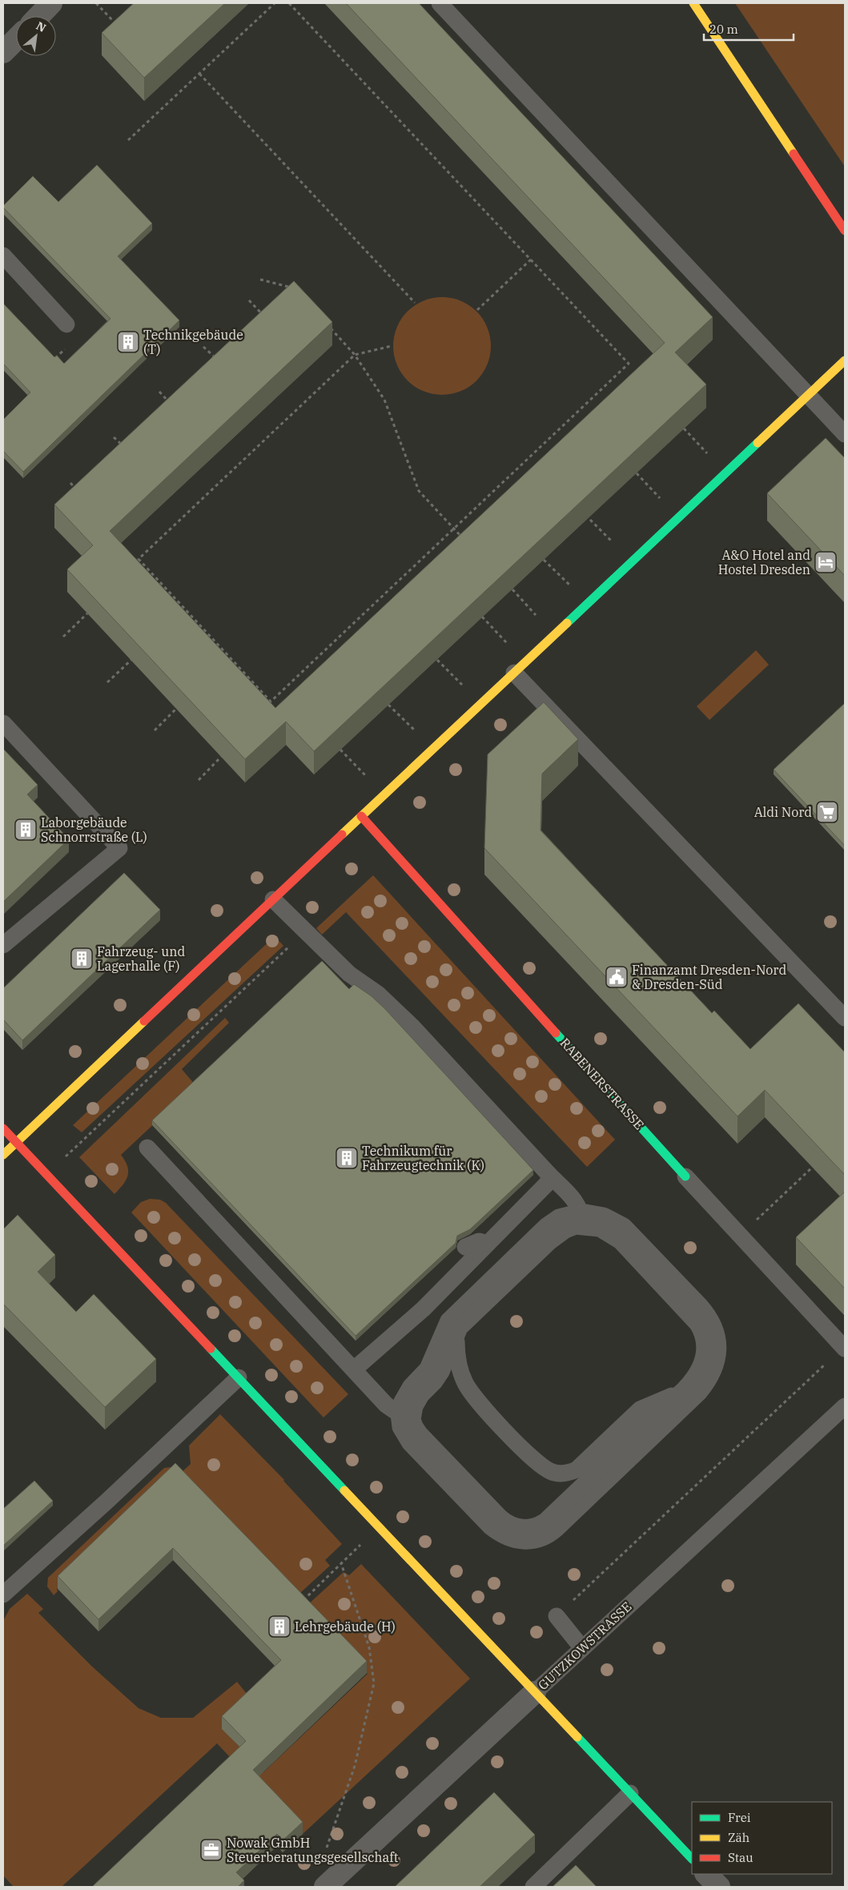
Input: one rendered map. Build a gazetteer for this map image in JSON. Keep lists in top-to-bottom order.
{
  "streets": {
    "street": ["RABENERSTRASSE", "GUTZKOWSTRASSE"]
  },
  "places": {
    "building": [
      "Technikgebäude (T)",
      "Laborgebäude Schnorrstraße (L)",
      "Fahrzeug- und Lagerhalle (F)",
      "Technikum für Fahrzeugtechnik (K)",
      "Lehrgebäude (H)"
    ],
    "hotel": ["A&O Hotel and Hostel Dresden"],
    "supermarket": ["Aldi Nord"],
    "public building": ["Finanzamt Dresden-Nord & Dresden-Süd"],
    "office": ["Nowak GmbH Steuerberatungsgesellschaft"]
  },
  "legend": ["Frei", "Zäh", "Stau"],
  "scale_bar": "20 m",
  "north": "top right"
}
